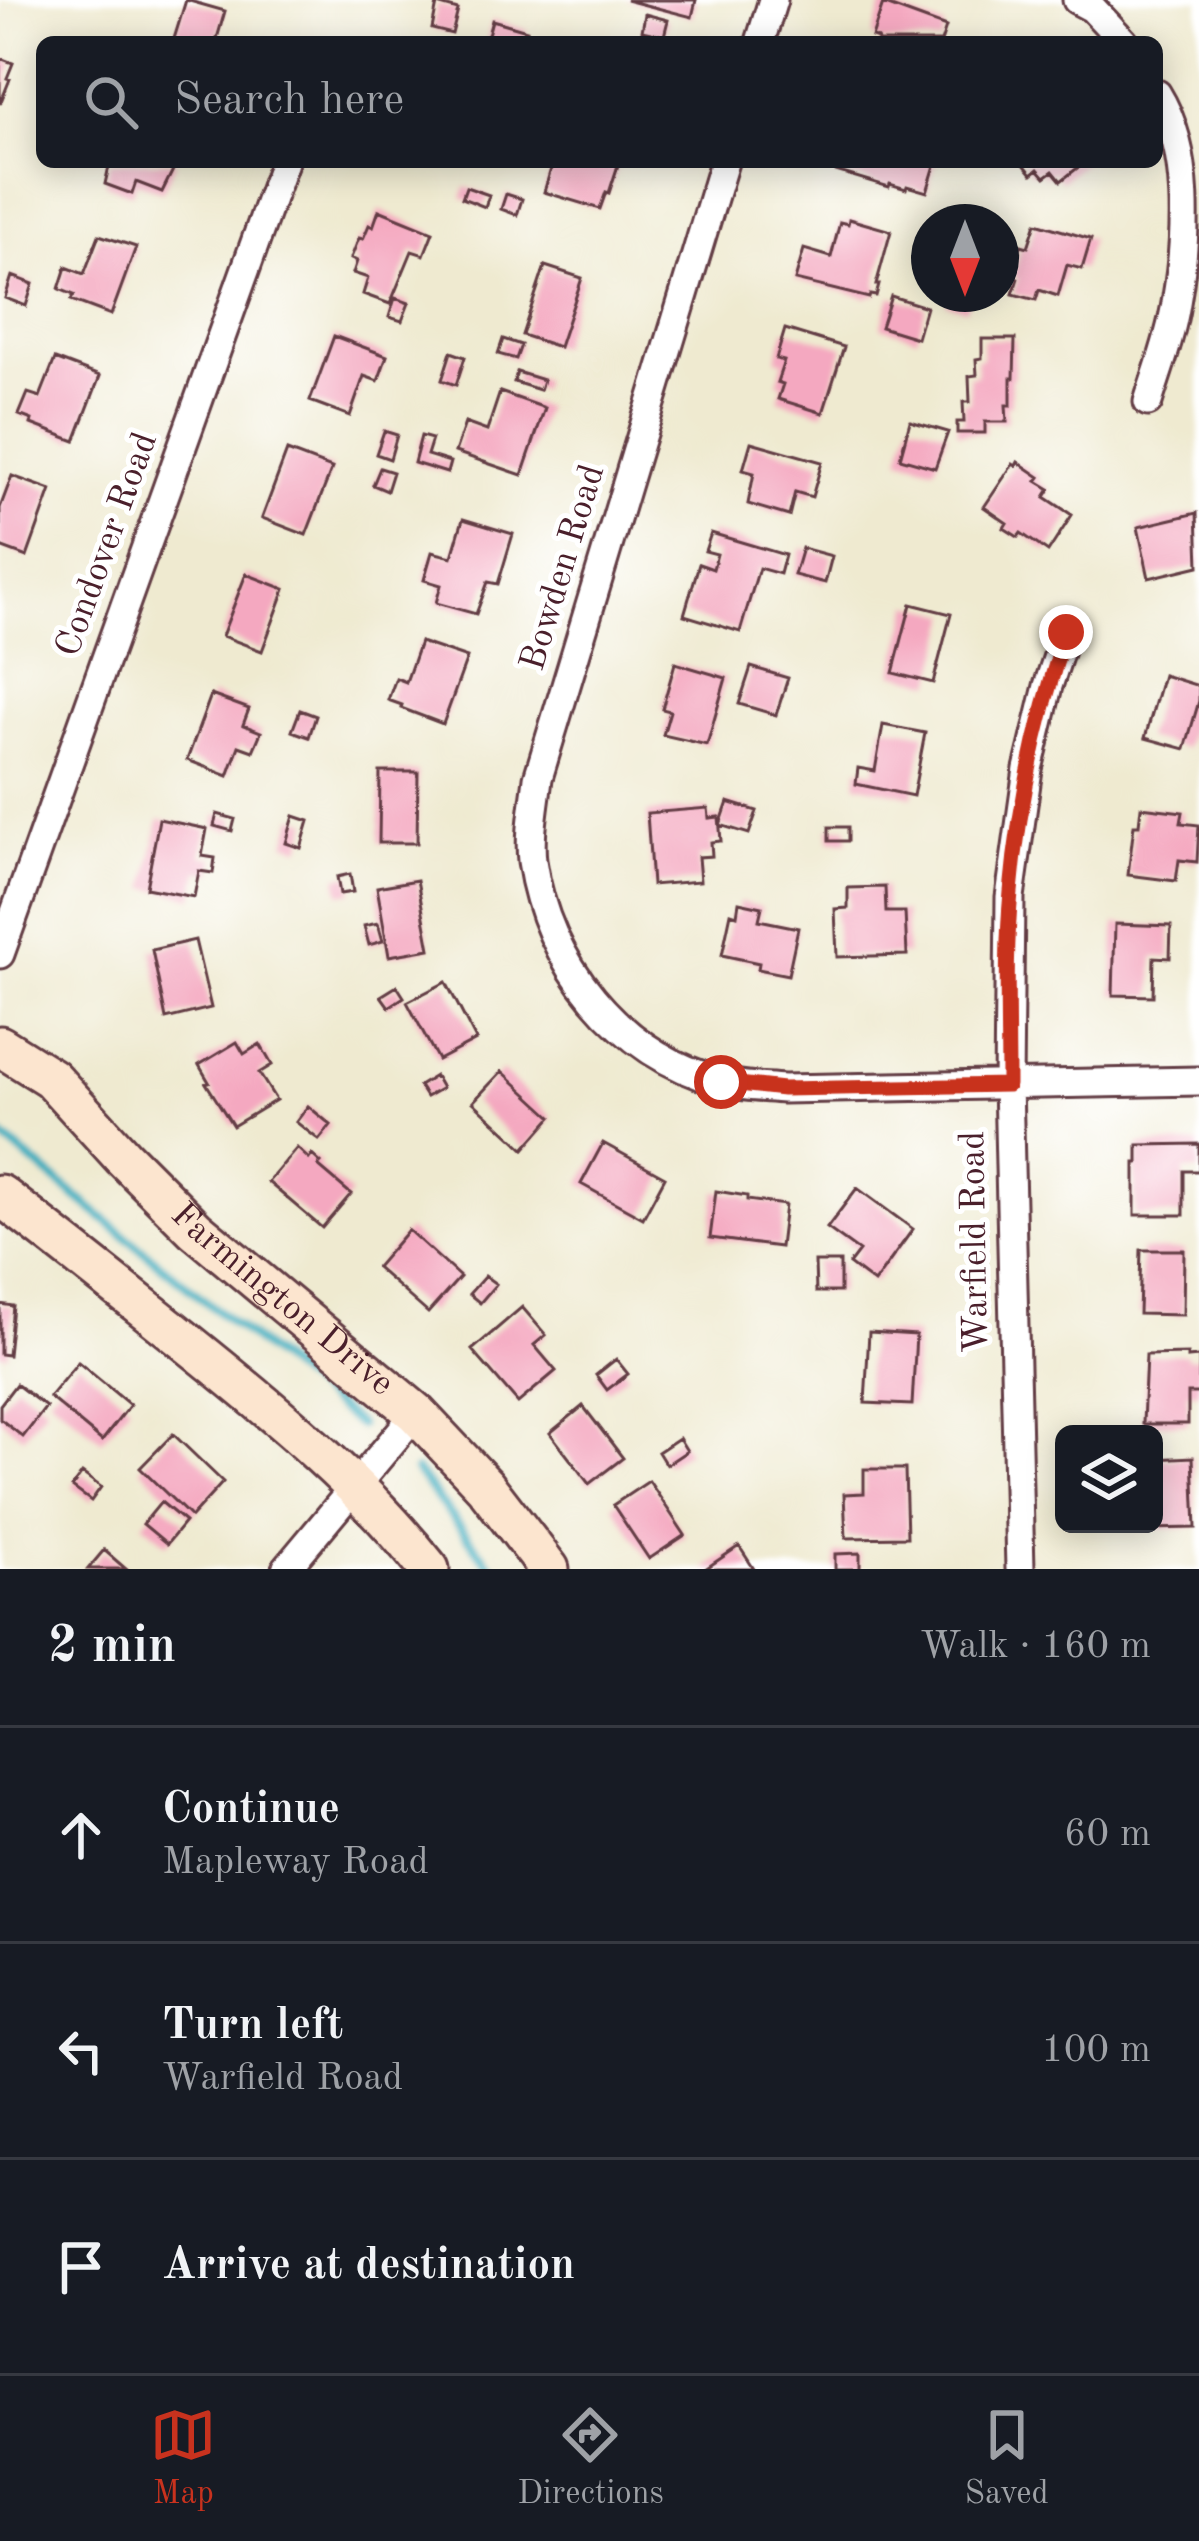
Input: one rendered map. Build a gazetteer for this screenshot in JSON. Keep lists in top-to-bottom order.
{
  "streets": {
    "street": [
      "Condover Road",
      "Bowden Road",
      "Warfield Road",
      "Farmington Drive"
    ]
  },
  "crossings": [
    ["Bowden Road", "Warfield Road"]
  ],
  "north": "bottom",
  "page": {
    "search": "Search here",
    "heading": ["2 min", "Walk · 160 m"],
    "list": [
      ["Continue", "Mapleway Road", "60 m"],
      ["Turn left", "Warfield Road", "100 m"],
      "Arrive at destination"
    ],
    "nav": ["Map", "Directions", "Saved"]
  }
}
